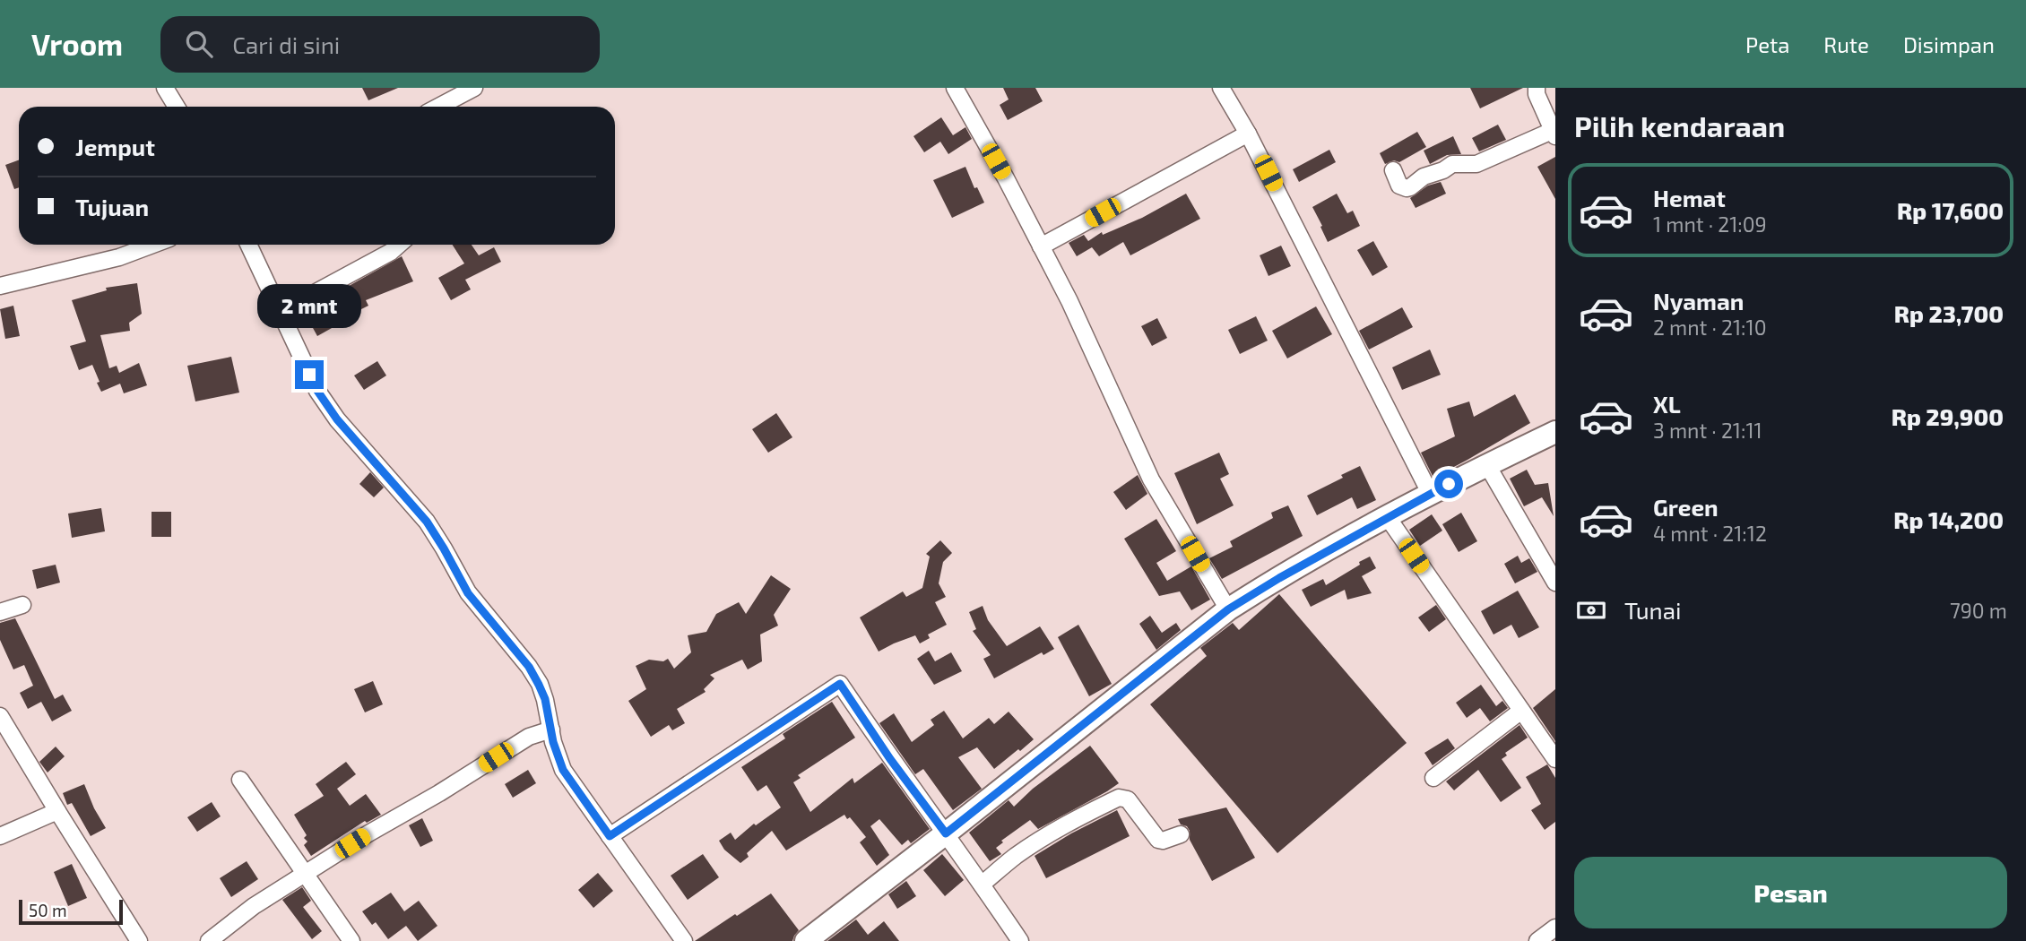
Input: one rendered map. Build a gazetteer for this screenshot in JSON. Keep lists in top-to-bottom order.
{
  "scale_bar": "50 m",
  "page": {
    "header": "Vroom",
    "search": "Cari di sini",
    "nav": ["Peta", "Rute", "Disimpan"],
    "heading": "Pilih kendaraan",
    "banner": ["Jemput", "Tujuan"],
    "list": [
      {
        "name": "Hemat",
        "note": "1 mnt · 21:09",
        "value": "Rp 17,600"
      },
      {
        "name": "Nyaman",
        "note": "2 mnt · 21:10",
        "value": "Rp 23,700"
      },
      {
        "name": "XL",
        "note": "3 mnt · 21:11",
        "value": "Rp 29,900"
      },
      {
        "name": "Green",
        "note": "4 mnt · 21:12",
        "value": "Rp 14,200"
      }
    ],
    "bubble": "2 mnt",
    "pay": ["Tunai", "790 m"],
    "buttons": "Pesan",
    "scale": "50 m"
  }
}
